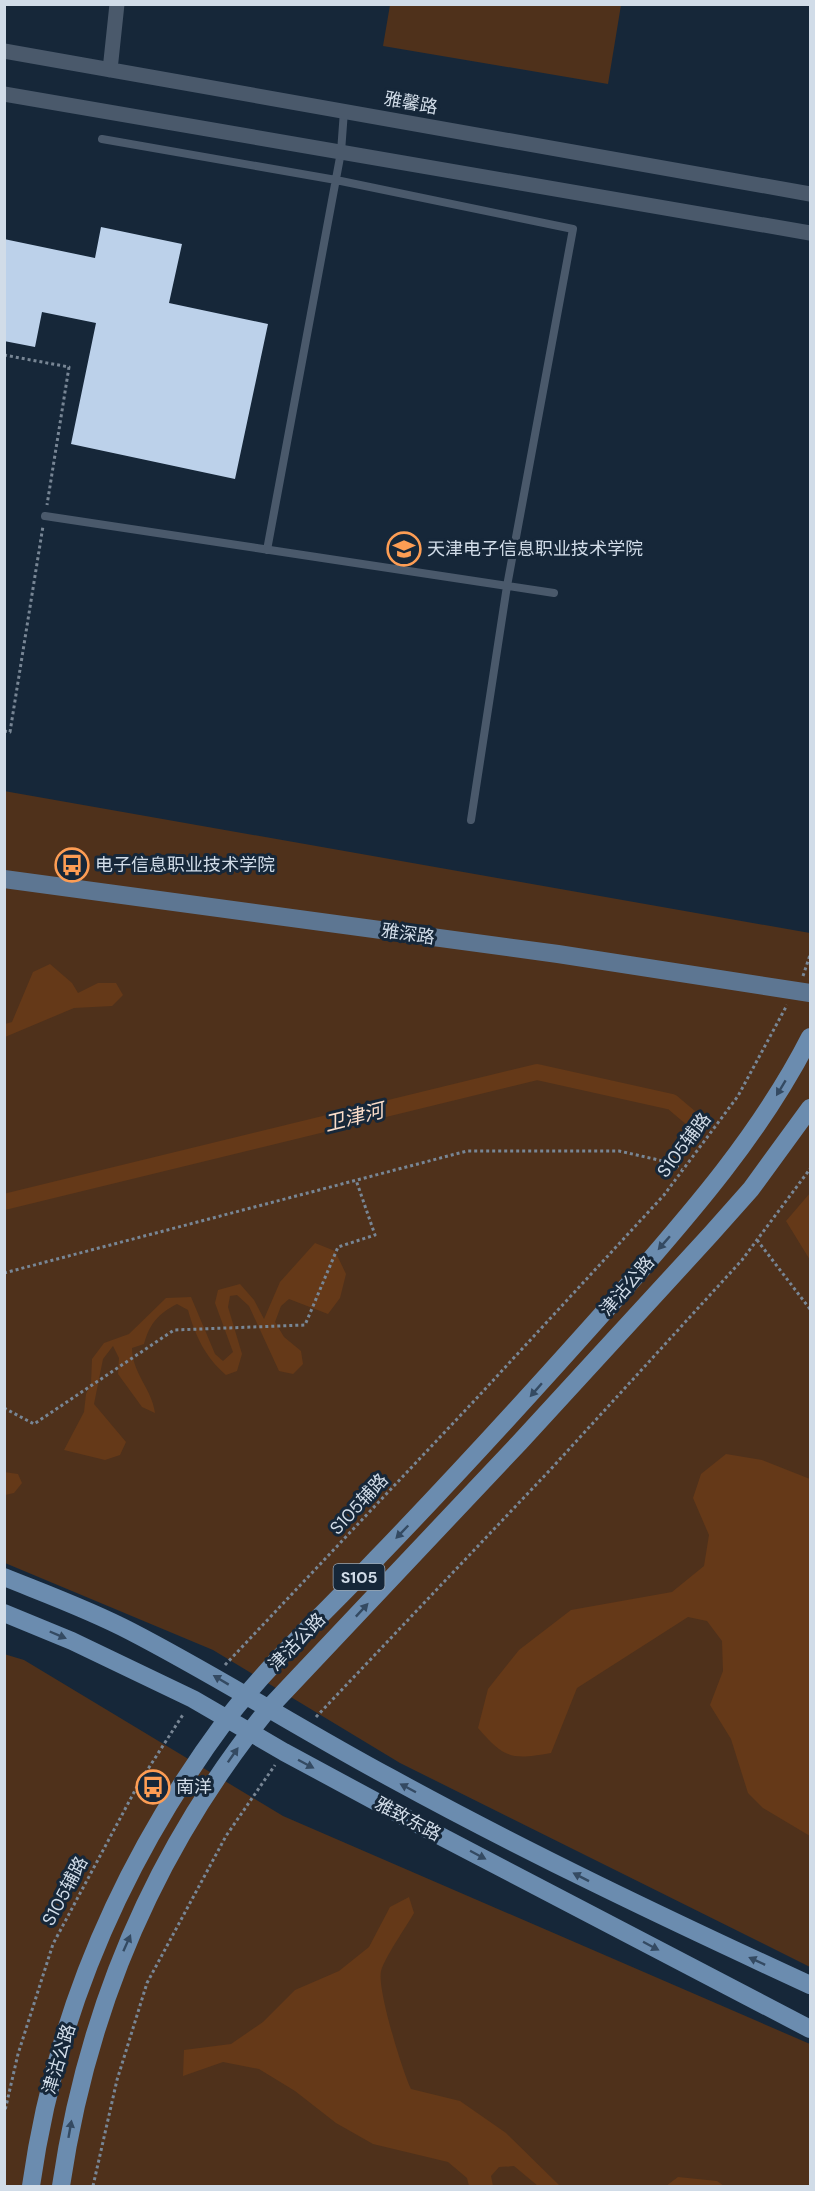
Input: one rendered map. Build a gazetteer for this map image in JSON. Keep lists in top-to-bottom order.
{
  "streets": {
    "main road": ["津沽公路", "S105", "雅致东路"],
    "street": ["雅馨路", "雅深路"],
    "path": ["S105辅路"]
  },
  "crossings": [
    ["雅深路", "S105辅路"],
    ["S105辅路", "雅致东路"],
    ["津沽公路", "雅致东路"]
  ],
  "water": ["卫津河"],
  "places": {
    "school or university": ["天津电子信息职业技术学院"],
    "bus stop": ["电子信息职业技术学院", "南洋"]
  }
}
